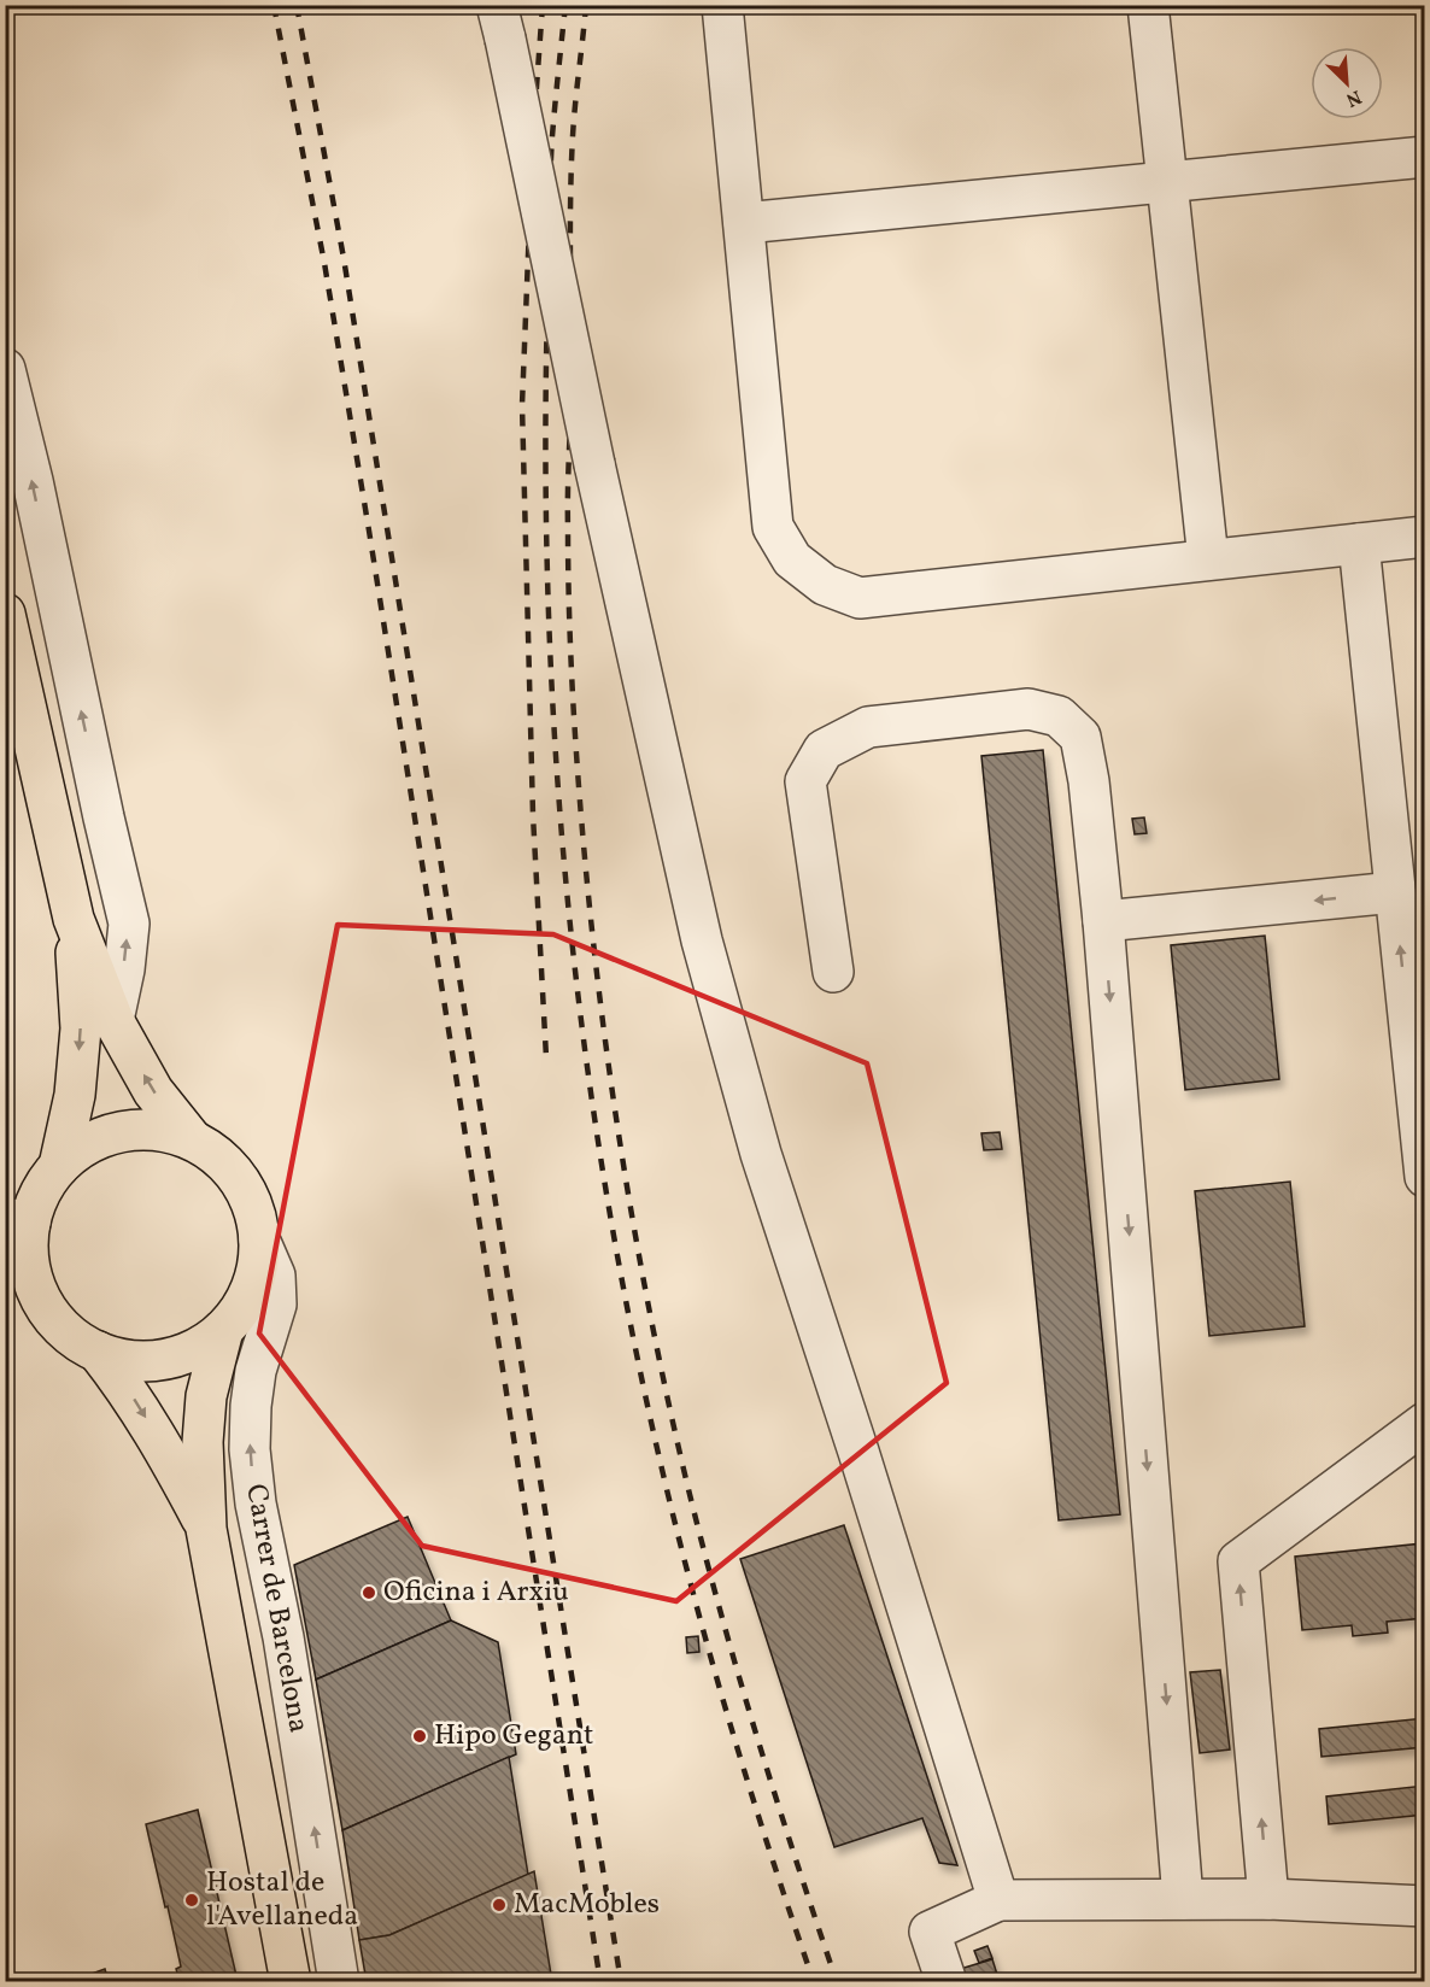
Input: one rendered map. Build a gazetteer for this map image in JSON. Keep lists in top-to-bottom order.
{
  "streets": {
    "main road": ["Carrer de Barcelona"]
  },
  "places": [
    "Oficina i Arxiu",
    "Hipo Gegant",
    "Hostal de l'Avellaneda",
    "MacMobles"
  ],
  "north": "bottom right"
}
